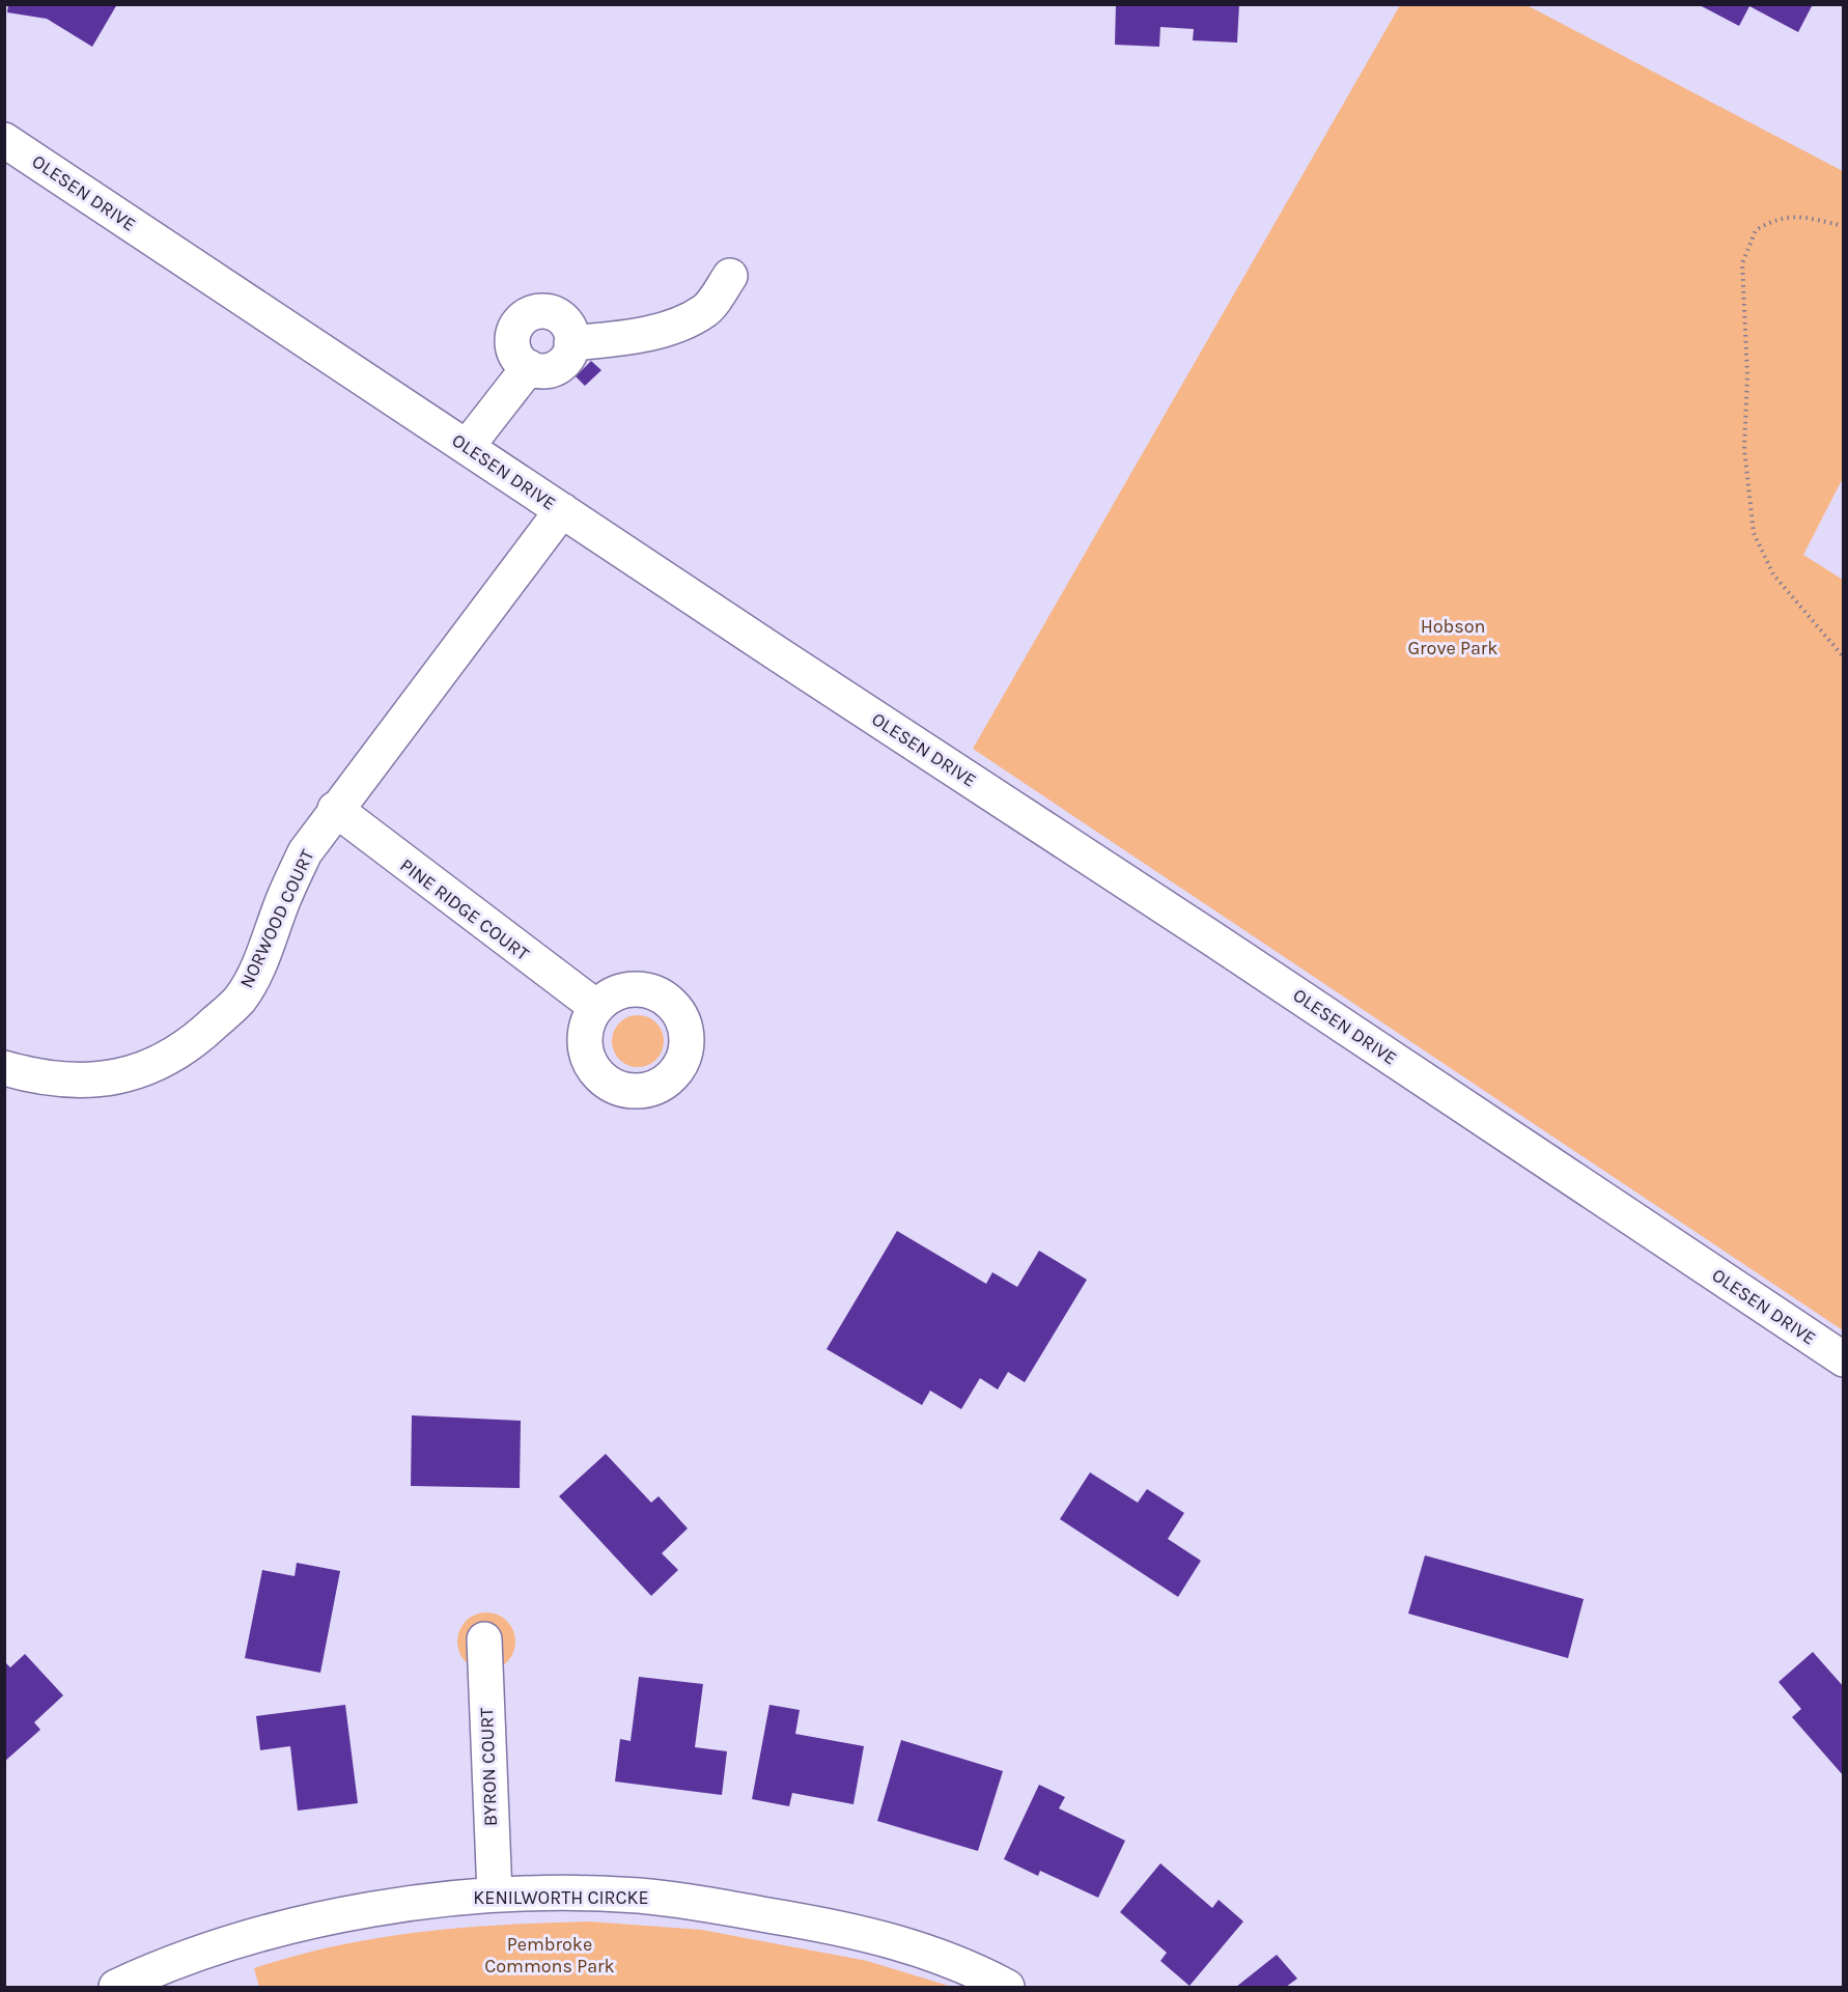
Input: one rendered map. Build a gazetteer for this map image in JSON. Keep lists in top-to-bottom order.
{
  "streets": {
    "street": [
      "OLESEN DRIVE",
      "PINE RIDGE COURT",
      "NORWOOD COURT",
      "BYRON COURT",
      "KENILWORTH CIRCKE"
    ]
  },
  "crossings": [
    ["OLESEN DRIVE", "NORWOOD COURT"],
    ["PINE RIDGE COURT", "NORWOOD COURT"],
    ["BYRON COURT", "KENILWORTH CIRCKE"]
  ],
  "parks": ["Hobson Grove Park", "Pembroke Commons Park"]
}
